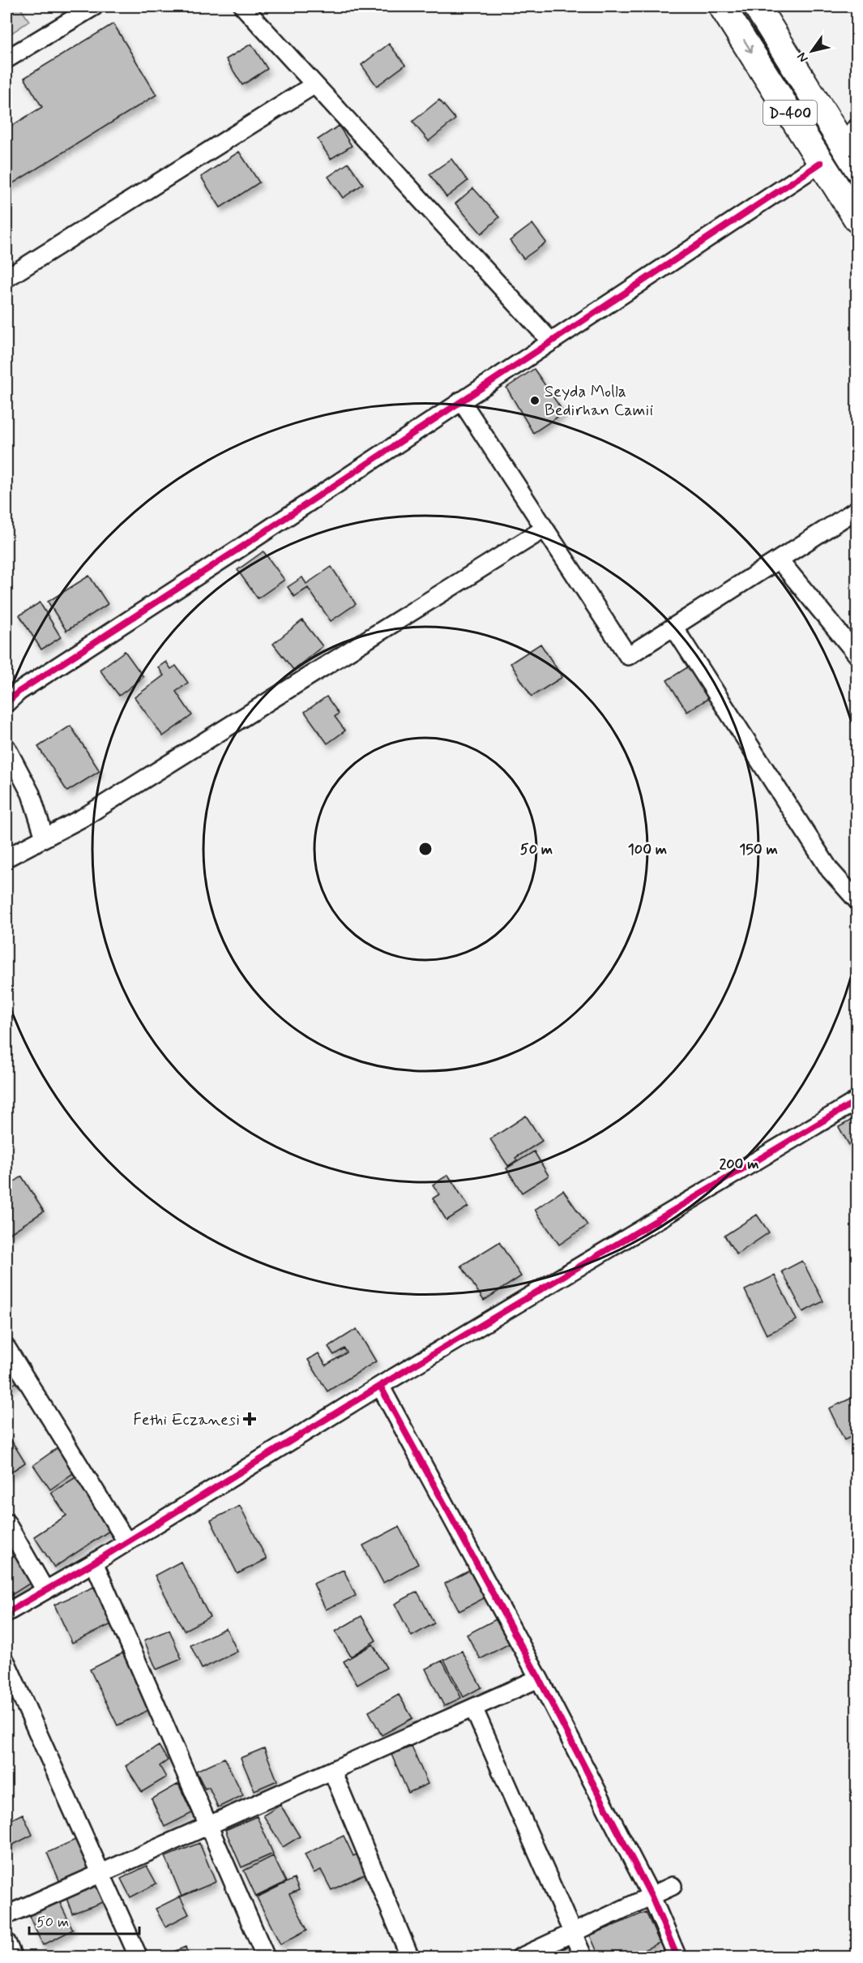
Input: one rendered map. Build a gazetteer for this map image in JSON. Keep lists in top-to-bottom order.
{
  "streets": {
    "highway": ["D-400"]
  },
  "places": {
    "other": ["Seyda Molla Bedirhan Camii"],
    "health": ["Fethi Eczanesi"]
  },
  "scale_bar": "50 m",
  "north": "bottom left",
  "rings": [
    "50 m",
    "100 m",
    "150 m",
    "200 m"
  ]
}
